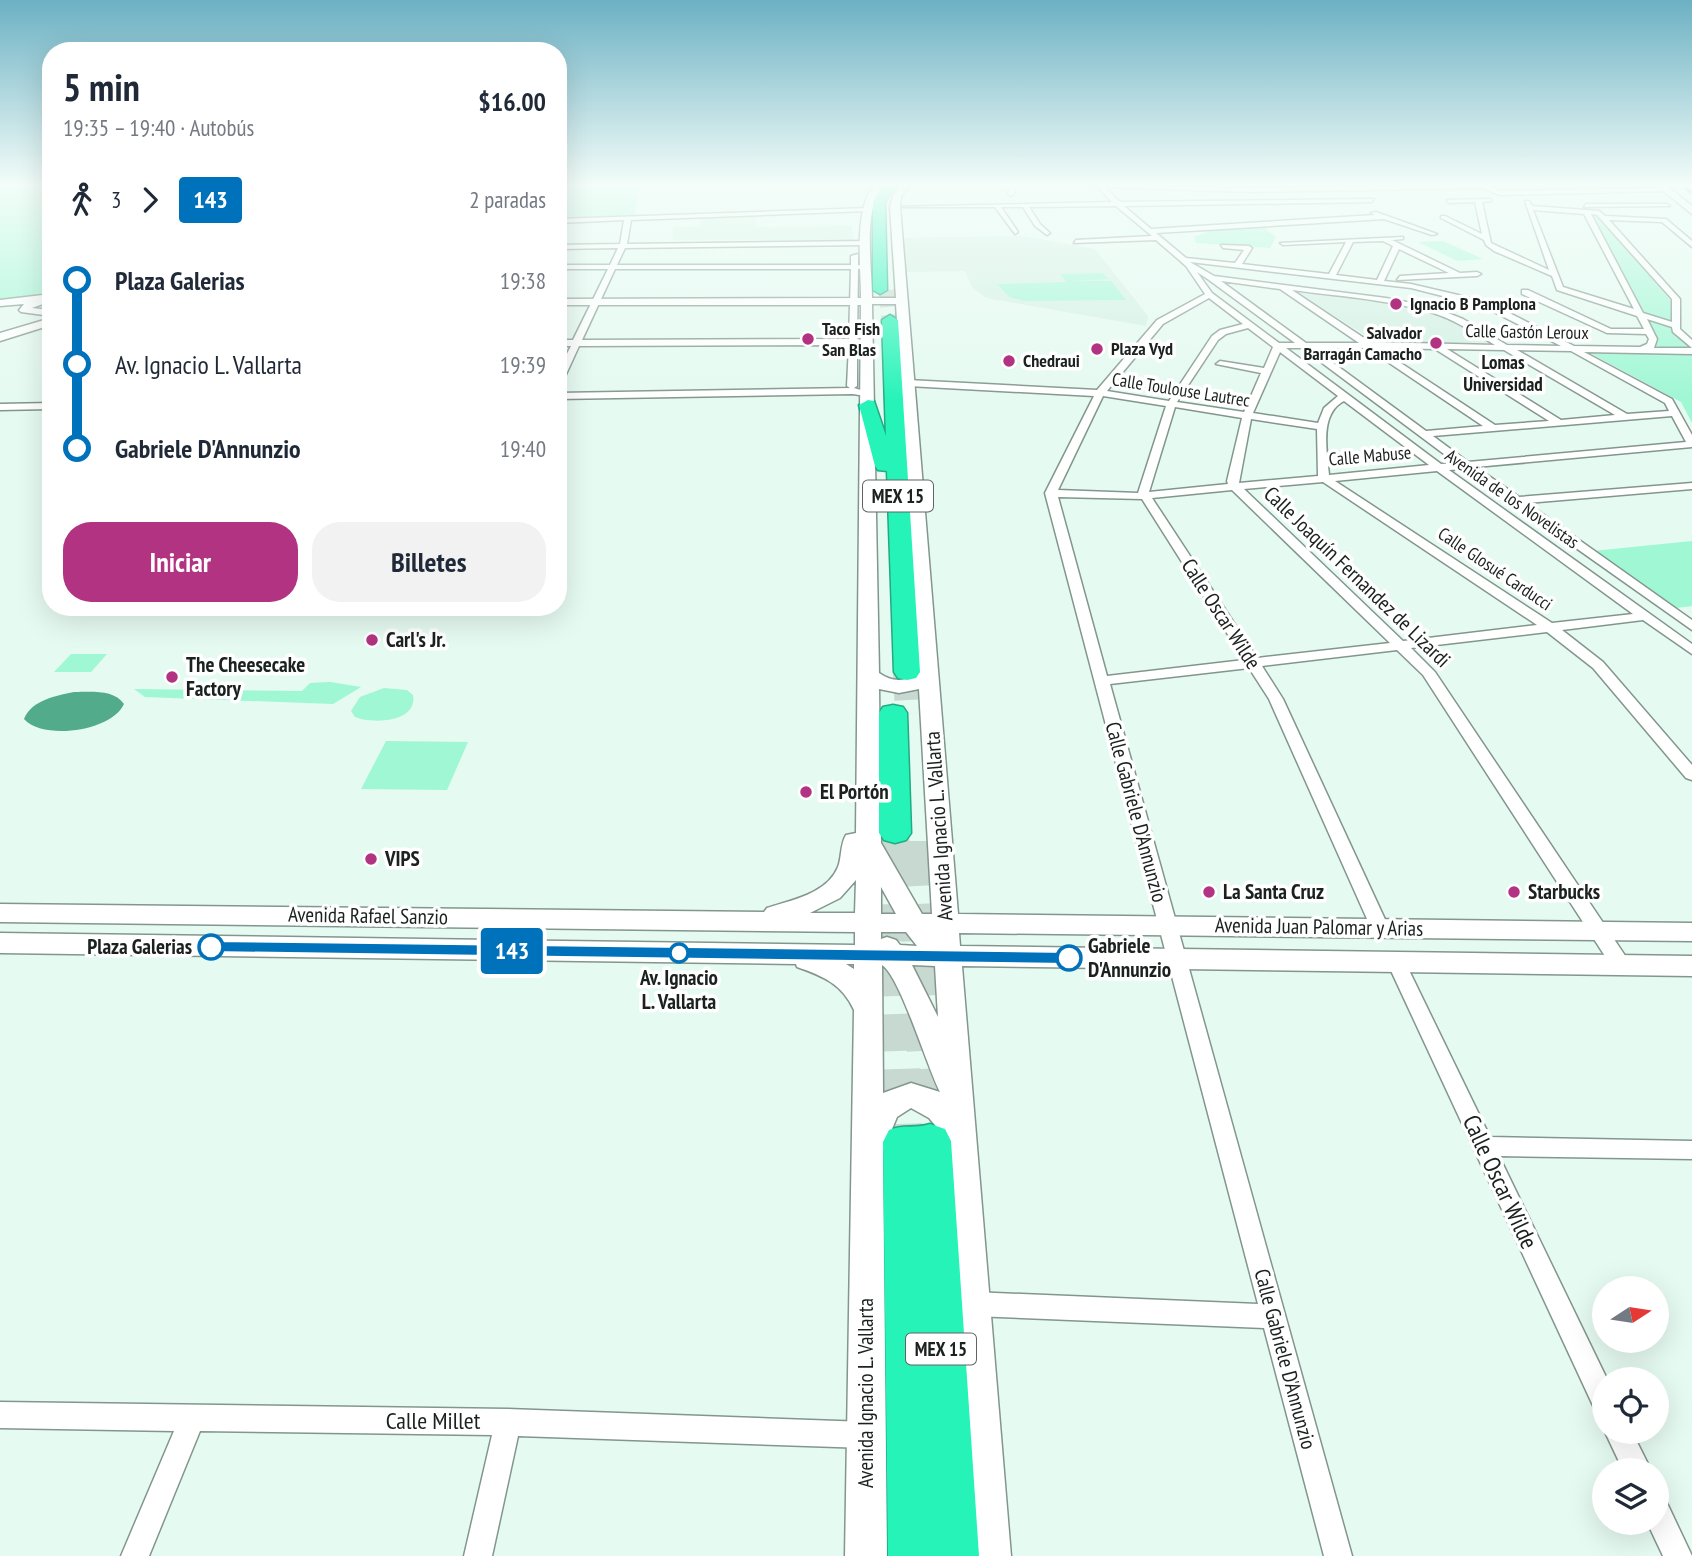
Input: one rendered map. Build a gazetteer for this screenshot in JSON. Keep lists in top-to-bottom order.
{
  "streets": {
    "highway": ["MEX 15", "Avenida Ignacio L. Vallarta"],
    "street": [
      "Calle Gastón Leroux",
      "Calle Toulouse Lautrec",
      "Calle Mabuse",
      "Avenida de los Novelistas",
      "Calle Glosué Carducci",
      "Calle Joaquín Fernandez de Lizardi",
      "Calle Oscar Wilde",
      "Calle Gabriele D'Annunzio",
      "Avenida Rafael Sanzio",
      "Avenida Juan Palomar y Arias",
      "Calle Millet"
    ]
  },
  "crossings": [
    ["Calle Gastón Leroux", "Avenida de los Novelistas"],
    ["Calle Gastón Leroux", "Calle Joaquín Fernandez de Lizardi"],
    ["Calle Toulouse Lautrec", "Calle Joaquín Fernandez de Lizardi"],
    ["Calle Toulouse Lautrec", "Avenida Ignacio L. Vallarta"],
    ["Calle Mabuse", "Avenida de los Novelistas"],
    ["Calle Mabuse", "Calle Glosué Carducci"],
    ["Calle Mabuse", "Calle Joaquín Fernandez de Lizardi"],
    ["Calle Mabuse", "Calle Oscar Wilde"],
    ["Calle Mabuse", "Calle Gabriele D'Annunzio"],
    ["Avenida de los Novelistas", "Calle Joaquín Fernandez de Lizardi"],
    ["Calle Joaquín Fernandez de Lizardi", "Avenida Juan Palomar y Arias"],
    ["Calle Oscar Wilde", "Avenida Juan Palomar y Arias"],
    ["Calle Gabriele D'Annunzio", "Avenida Juan Palomar y Arias"],
    ["Avenida Ignacio L. Vallarta", "Avenida Rafael Sanzio"],
    ["Avenida Ignacio L. Vallarta", "Avenida Juan Palomar y Arias"],
    ["Avenida Ignacio L. Vallarta", "Calle Millet"],
    ["Avenida Rafael Sanzio", "Avenida Juan Palomar y Arias"]
  ],
  "districts": ["Lomas Universidad"],
  "places": [
    "Ignacio B Pamplona",
    "Taco Fish San Blas",
    "Salvador Barragán Camacho",
    "Plaza Vyd",
    "Chedraui",
    "Carl's Jr.",
    "The Cheesecake Factory",
    "El Portón",
    "VIPS",
    "La Santa Cruz",
    "Starbucks",
    "Plaza Galerias",
    "Av. Ignacio L. Vallarta",
    "Gabriele D'Annunzio"
  ],
  "lines": ["bus line 143"],
  "north": "right",
  "page": {
    "on_map": "143",
    "heading": ["5 min", "19:35 – 19:40 · Autobús", "$16.00"],
    "legs": ["3", "143", "2 paradas"],
    "list": [
      {
        "name": "Plaza Galerias",
        "value": "19:38"
      },
      {
        "name": "Av. Ignacio L. Vallarta",
        "value": "19:39"
      },
      {
        "name": "Gabriele D'Annunzio",
        "value": "19:40"
      }
    ],
    "buttons": ["Iniciar", "Billetes"]
  }
}
